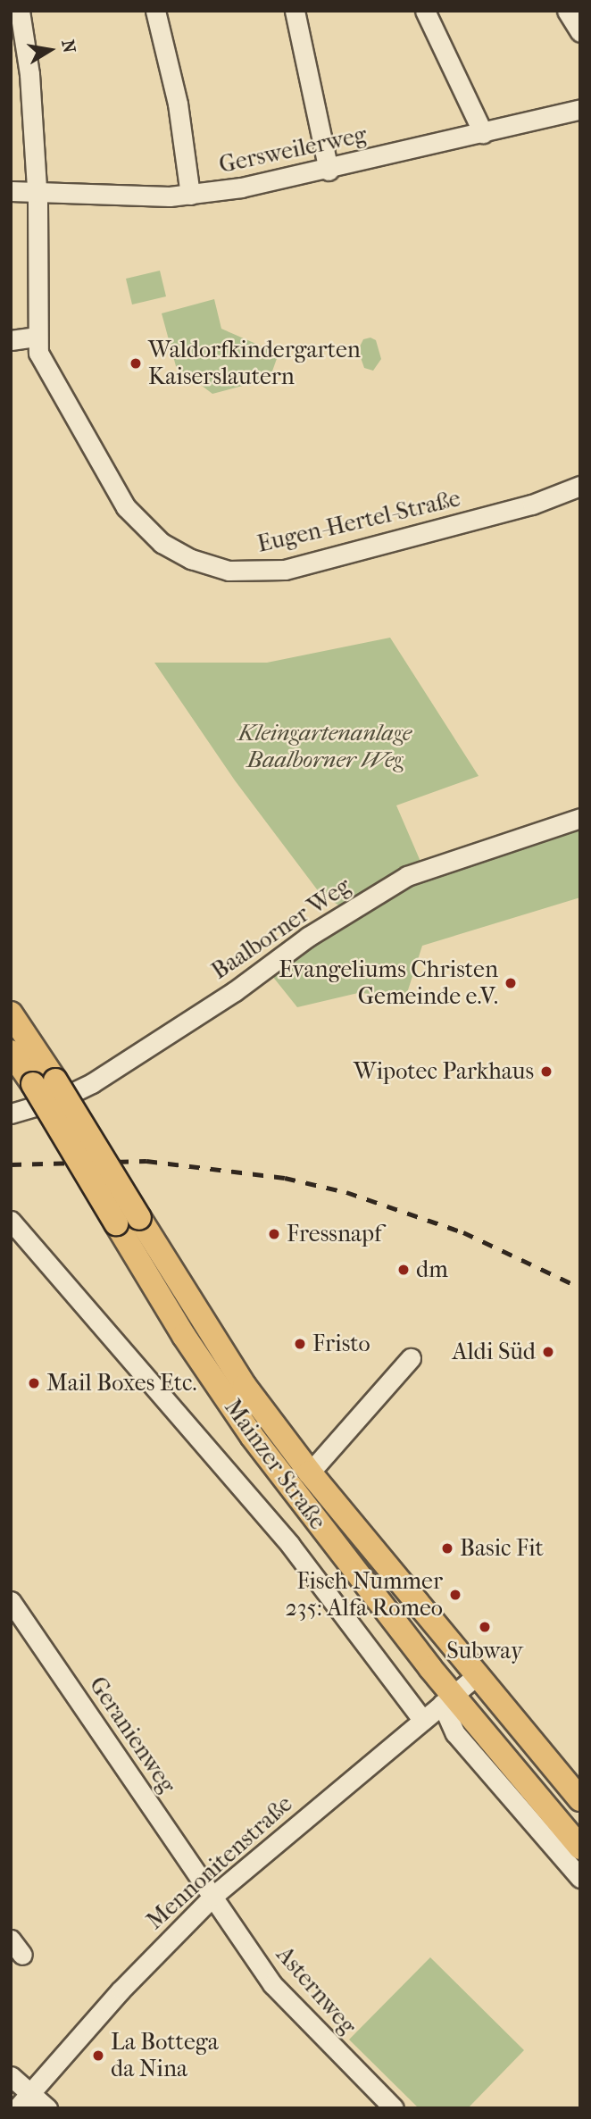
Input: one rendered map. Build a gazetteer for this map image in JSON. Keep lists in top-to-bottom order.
{
  "streets": {
    "main road": ["Mainzer Straße"],
    "street": [
      "Gersweilerweg",
      "Eugen-Hertel-Straße",
      "Baalborner Weg",
      "Geranienweg",
      "Mennonitenstraße",
      "Asternweg"
    ]
  },
  "crossings": [
    ["Gersweilerweg", "Eugen-Hertel-Straße"],
    ["Mainzer Straße", "Mennonitenstraße"],
    ["Geranienweg", "Mennonitenstraße"],
    ["Geranienweg", "Asternweg"],
    ["Mennonitenstraße", "Asternweg"]
  ],
  "parks": ["Kleingartenanlage Baalborner Weg"],
  "places": [
    "Waldorfkindergarten Kaiserslautern",
    "Evangeliums Christen Gemeinde e.V.",
    "Wipotec Parkhaus",
    "Fressnapf",
    "dm",
    "Fristo",
    "Aldi Süd",
    "Mail Boxes Etc.",
    "Basic Fit",
    "Fisch Nummer 235: Alfa Romeo",
    "Subway",
    "La Bottega da Nina"
  ],
  "north": "right"
}
